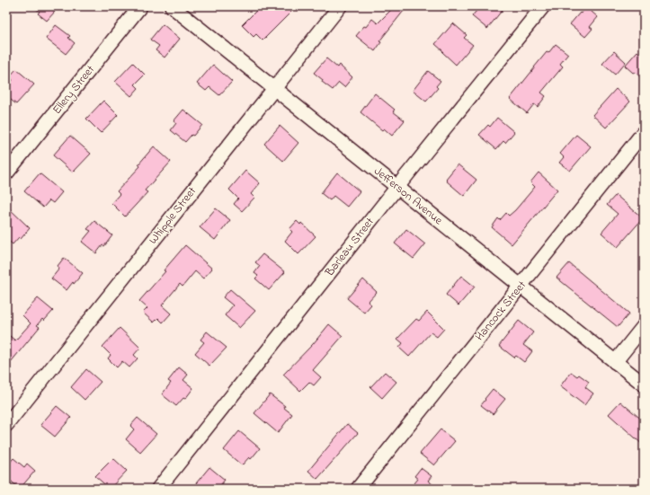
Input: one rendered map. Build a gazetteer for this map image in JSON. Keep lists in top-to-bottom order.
{
  "streets": {
    "street": [
      "Ellery Street",
      "Jefferson Avenue",
      "Whipple Street",
      "Barleau Street",
      "Hancock Street"
    ]
  },
  "crossings": [
    ["Jefferson Avenue", "Whipple Street"],
    ["Jefferson Avenue", "Barleau Street"],
    ["Jefferson Avenue", "Hancock Street"]
  ]
}
